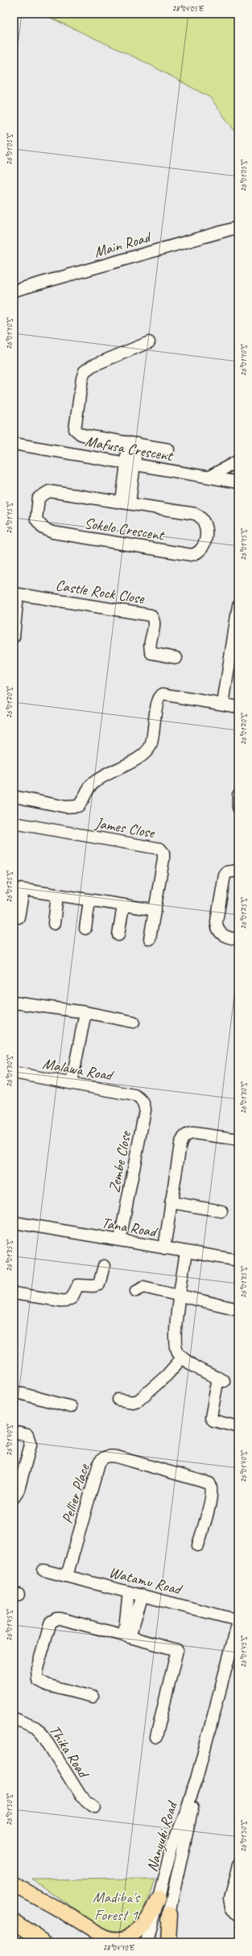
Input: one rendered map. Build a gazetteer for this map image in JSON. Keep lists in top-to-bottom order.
{
  "streets": {
    "street": [
      "Main Road",
      "Mafusa Crescent",
      "Sokelo Crescent",
      "Castle Rock Close",
      "James Close",
      "Malawa Road",
      "Zembe Close",
      "Tana Road",
      "Pellier Place",
      "Watamu Road",
      "Thika Road",
      "Nanyuki Road"
    ]
  },
  "crossings": [
    ["Mafusa Crescent", "Sokelo Crescent"],
    ["Malawa Road", "Zembe Close"],
    ["Zembe Close", "Tana Road"],
    ["Pellier Place", "Watamu Road"],
    ["Watamu Road", "Nanyuki Road"]
  ],
  "parks": ["Madiba's Forest 1"],
  "coordinates": [
    "28°04'05\"E",
    "26°01'05\"S",
    "26°01'10\"S",
    "26°01'15\"S",
    "26°01'20\"S",
    "26°01'25\"S",
    "26°01'30\"S",
    "26°01'35\"S",
    "26°01'40\"S",
    "26°01'45\"S",
    "26°01'50\"S",
    "28°04'10\"E"
  ]
}
